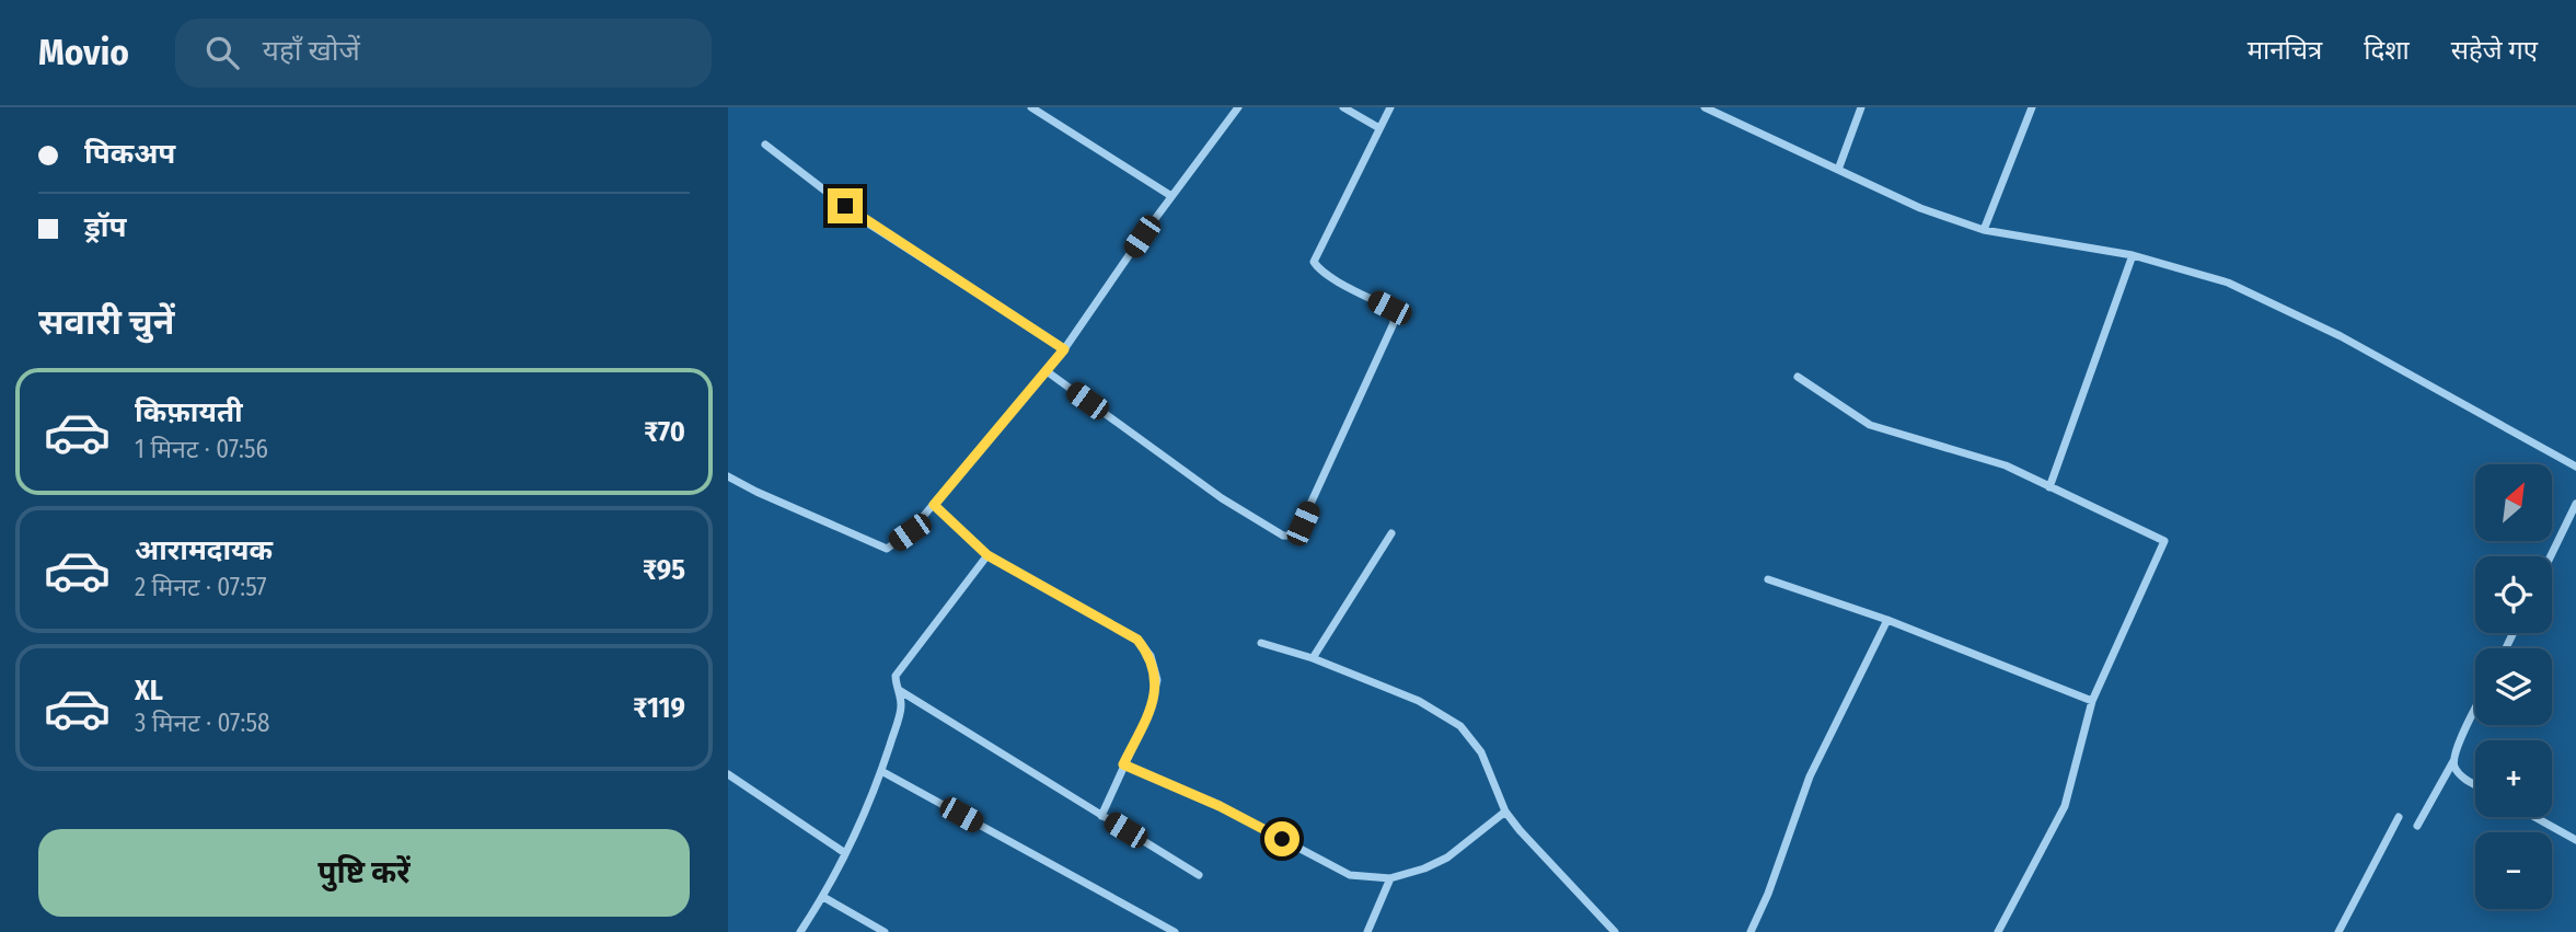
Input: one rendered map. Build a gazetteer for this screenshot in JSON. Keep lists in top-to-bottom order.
{
  "north": "top right",
  "page": {
    "header": "Movio",
    "search": "यहाँ खोजें",
    "nav": ["मानचित्र", "दिशा", "सहेजे गए"],
    "banner": ["पिकअप", "ड्रॉप"],
    "heading": "सवारी चुनें",
    "list": [
      {
        "name": "किफ़ायती",
        "note": "1 मिनट · 07:56",
        "value": "₹70"
      },
      {
        "name": "आरामदायक",
        "note": "2 मिनट · 07:57",
        "value": "₹95"
      },
      {
        "name": "XL",
        "note": "3 मिनट · 07:58",
        "value": "₹119"
      }
    ],
    "map_buttons": ["+", "−"],
    "buttons": "पुष्टि करें"
  }
}
